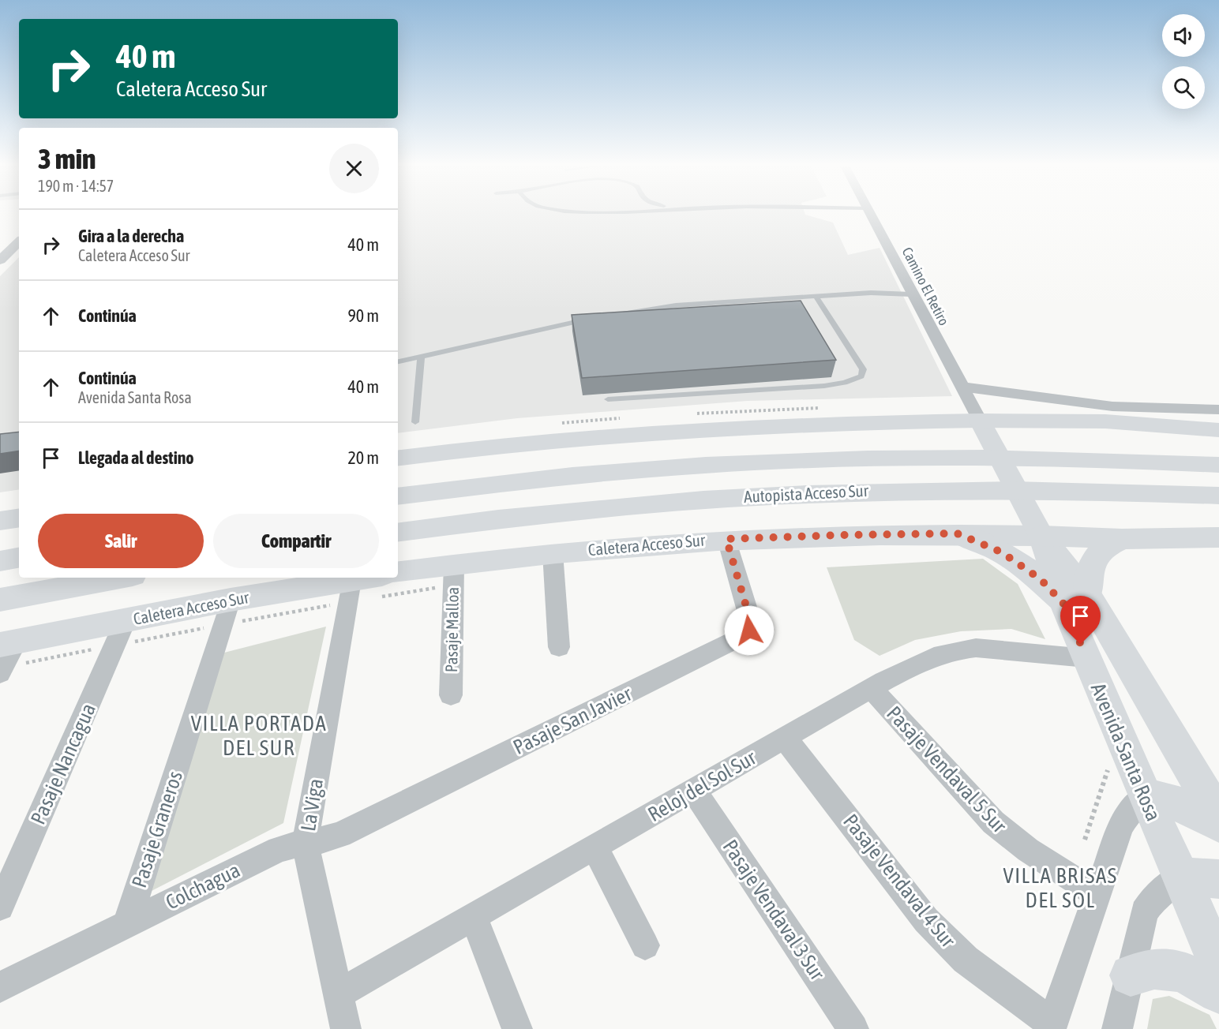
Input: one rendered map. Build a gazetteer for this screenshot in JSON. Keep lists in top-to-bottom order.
{
  "streets": {
    "main road": ["Autopista Acceso Sur", "Caletera Acceso Sur", "Avenida Santa Rosa"],
    "street": [
      "Camino El Retiro",
      "Pasaje Malloa",
      "Pasaje San Javier",
      "Pasaje Nancagua",
      "Pasaje Vendaval 5 Sur",
      "Reloj del Sol Sur",
      "La Viga",
      "Pasaje Graneros",
      "Pasaje Vendaval 4 Sur",
      "Colchagua",
      "Pasaje Vendaval 3 Sur"
    ]
  },
  "crossings": [
    ["Camino El Retiro", "Avenida Santa Rosa"],
    ["Caletera Acceso Sur", "Pasaje Malloa"],
    ["Caletera Acceso Sur", "Pasaje San Javier"],
    ["Caletera Acceso Sur", "Avenida Santa Rosa"],
    ["Caletera Acceso Sur", "Pasaje Nancagua"],
    ["Caletera Acceso Sur", "La Viga"],
    ["Caletera Acceso Sur", "Pasaje Graneros"],
    ["Pasaje San Javier", "La Viga"],
    ["Pasaje San Javier", "Colchagua"],
    ["Avenida Santa Rosa", "Reloj del Sol Sur"],
    ["Pasaje Vendaval 5 Sur", "Reloj del Sol Sur"],
    ["Reloj del Sol Sur", "La Viga"],
    ["Reloj del Sol Sur", "Pasaje Vendaval 4 Sur"],
    ["Reloj del Sol Sur", "Pasaje Vendaval 3 Sur"],
    ["La Viga", "Colchagua"],
    ["Pasaje Graneros", "Colchagua"]
  ],
  "districts": ["VILLA PORTADA DEL SUR", "VILLA BRISAS DEL SOL"],
  "page": {
    "turn": ["40 m", "Caletera Acceso Sur"],
    "heading": ["3 min", "190 m · 14:57"],
    "list": [
      {
        "name": "Gira a la derecha",
        "note": "Caletera Acceso Sur",
        "value": "40 m"
      },
      {
        "name": "Continúa",
        "value": "90 m"
      },
      {
        "name": "Continúa",
        "note": "Avenida Santa Rosa",
        "value": "40 m"
      },
      {
        "name": "Llegada al destino",
        "value": "20 m"
      }
    ],
    "buttons": ["Salir", "Compartir"]
  }
}
